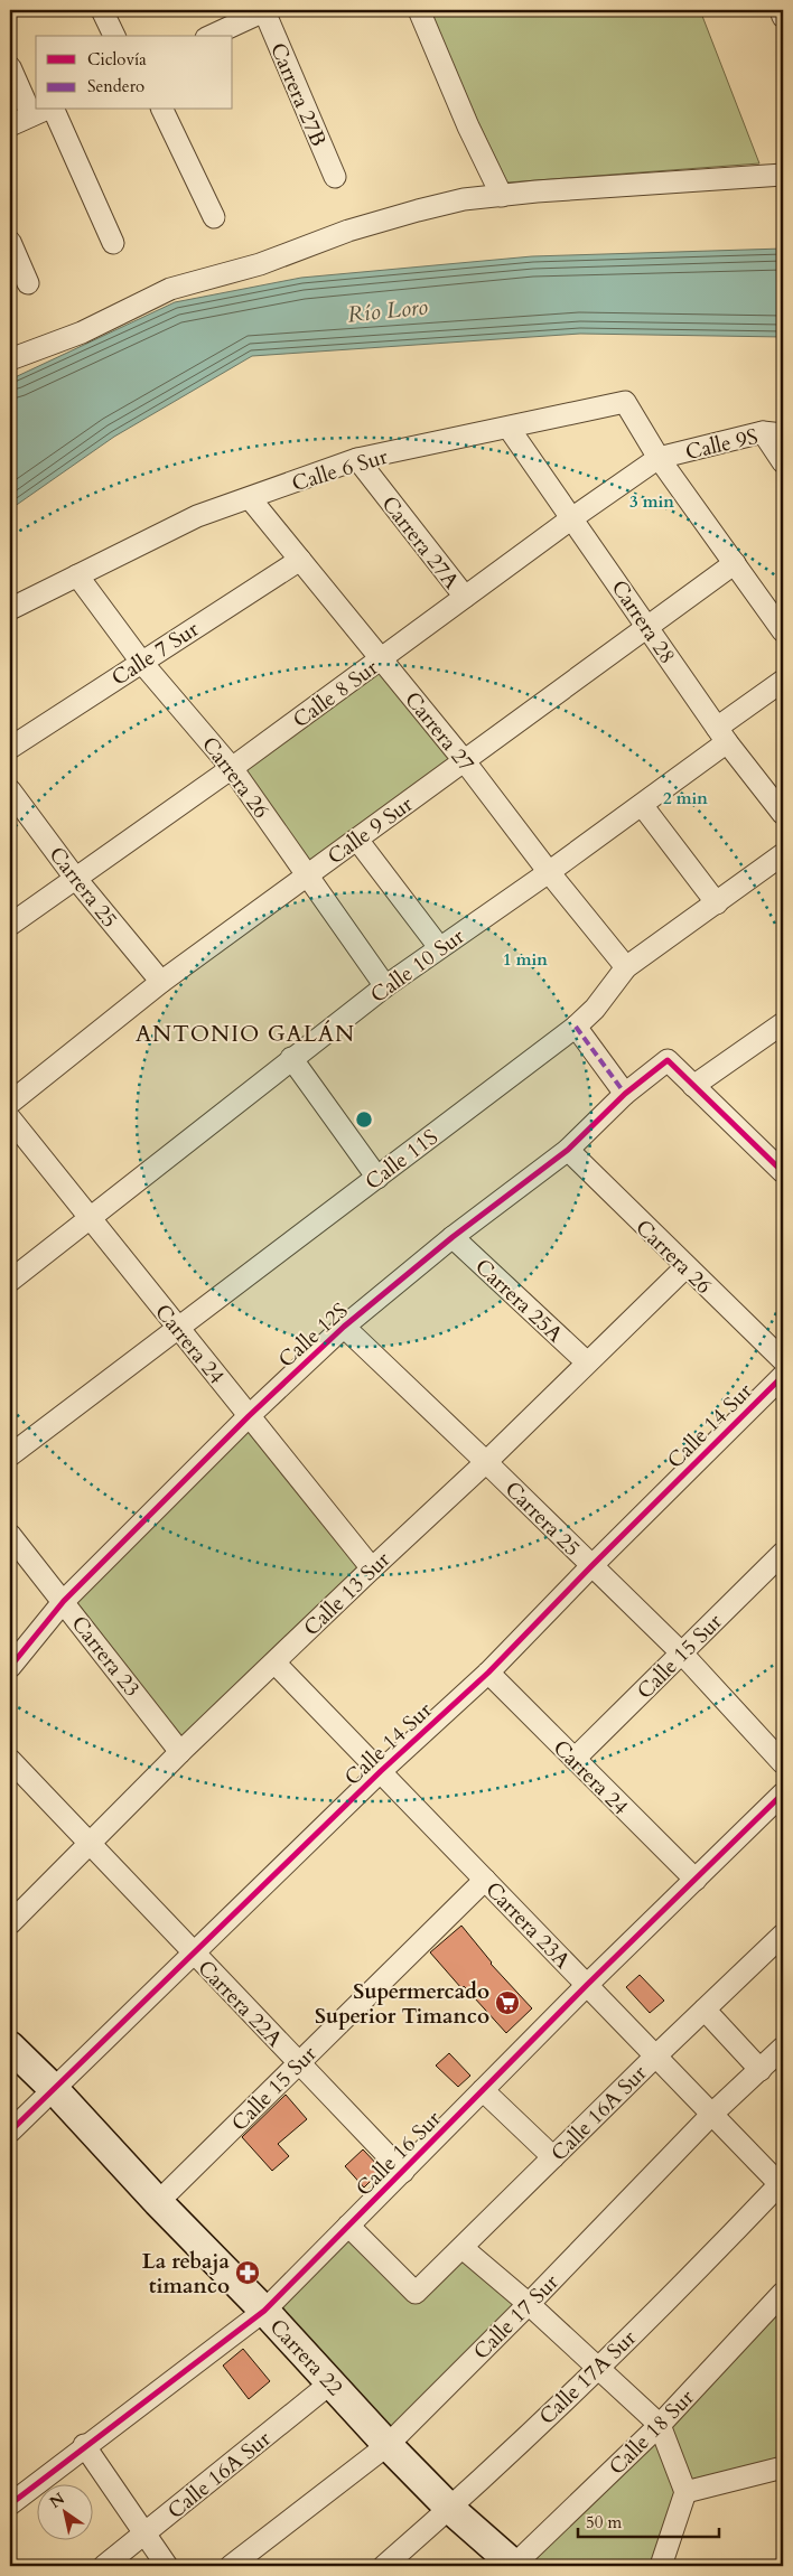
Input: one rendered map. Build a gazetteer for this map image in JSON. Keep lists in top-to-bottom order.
{
  "streets": {
    "street": [
      "Carrera 27B",
      "Calle 9S",
      "Calle 6 Sur",
      "Carrera 27A",
      "Carrera 28",
      "Calle 7 Sur",
      "Calle 8 Sur",
      "Carrera 27",
      "Carrera 26",
      "Calle 9 Sur",
      "Carrera 25",
      "Calle 10 Sur",
      "Calle 11S",
      "Carrera 25A",
      "Calle 12S",
      "Carrera 24",
      "Calle 14 Sur",
      "Calle 13 Sur",
      "Carrera 23",
      "Calle 15 Sur",
      "Carrera 23A",
      "Carrera 22A",
      "Calle 16A Sur",
      "Calle 16 Sur",
      "Calle 17 Sur",
      "Carrera 22",
      "Calle 17A Sur",
      "Calle 18 Sur"
    ]
  },
  "crossings": [
    ["Calle 9S", "Calle 6 Sur"],
    ["Calle 9S", "Calle 8 Sur"],
    ["Calle 6 Sur", "Carrera 27A"],
    ["Calle 6 Sur", "Carrera 28"],
    ["Calle 6 Sur", "Calle 8 Sur"],
    ["Calle 6 Sur", "Carrera 27"],
    ["Calle 6 Sur", "Carrera 26"],
    ["Carrera 27A", "Calle 8 Sur"],
    ["Carrera 28", "Calle 8 Sur"],
    ["Carrera 28", "Calle 9 Sur"],
    ["Carrera 28", "Calle 10 Sur"],
    ["Calle 7 Sur", "Carrera 27"],
    ["Calle 7 Sur", "Carrera 26"],
    ["Calle 8 Sur", "Carrera 27"],
    ["Calle 8 Sur", "Carrera 26"],
    ["Calle 8 Sur", "Carrera 25"],
    ["Carrera 27", "Calle 9 Sur"],
    ["Carrera 27", "Calle 10 Sur"],
    ["Carrera 27", "Calle 11S"],
    ["Carrera 26", "Calle 9 Sur"],
    ["Carrera 26", "Calle 10 Sur"],
    ["Carrera 26", "Calle 12S"],
    ["Carrera 26", "Calle 13 Sur"],
    ["Calle 9 Sur", "Carrera 25"],
    ["Carrera 25", "Calle 12S"],
    ["Carrera 25", "Calle 14 Sur"],
    ["Carrera 25", "Calle 13 Sur"],
    ["Carrera 25", "Calle 15 Sur"],
    ["Calle 10 Sur", "Carrera 24"],
    ["Calle 11S", "Carrera 24"],
    ["Carrera 25A", "Calle 12S"],
    ["Carrera 25A", "Calle 13 Sur"],
    ["Calle 12S", "Carrera 24"],
    ["Calle 12S", "Carrera 23"],
    ["Carrera 24", "Calle 14 Sur"],
    ["Carrera 24", "Calle 13 Sur"],
    ["Carrera 24", "Calle 15 Sur"],
    ["Carrera 24", "Calle 16 Sur"],
    ["Calle 14 Sur", "Carrera 23A"],
    ["Calle 14 Sur", "Carrera 22A"],
    ["Calle 14 Sur", "Carrera 22"],
    ["Calle 13 Sur", "Carrera 23"],
    ["Calle 13 Sur", "Carrera 23A"],
    ["Calle 13 Sur", "Carrera 22A"],
    ["Calle 15 Sur", "Carrera 23A"],
    ["Calle 15 Sur", "Carrera 22A"],
    ["Calle 15 Sur", "Carrera 22"],
    ["Carrera 23A", "Calle 16A Sur"],
    ["Carrera 23A", "Calle 16 Sur"],
    ["Carrera 23A", "Calle 17 Sur"],
    ["Carrera 23A", "Calle 17A Sur"],
    ["Carrera 22A", "Calle 16 Sur"],
    ["Calle 16A Sur", "Calle 16 Sur"],
    ["Calle 16A Sur", "Carrera 22"],
    ["Calle 16 Sur", "Carrera 22"],
    ["Calle 17 Sur", "Carrera 22"],
    ["Carrera 22", "Calle 17A Sur"],
    ["Carrera 22", "Calle 18 Sur"]
  ],
  "districts": ["ANTONIO GALÁN"],
  "water": ["Río Loro"],
  "places": {
    "supermarket": ["Supermercado Superior Timanco"],
    "pharmacy": ["La rebaja timanco"]
  },
  "legend": ["Ciclovía", "Sendero"],
  "scale_bar": "50 m",
  "north": "top left",
  "rings": ["3 min", "2 min", "1 min"]
}
